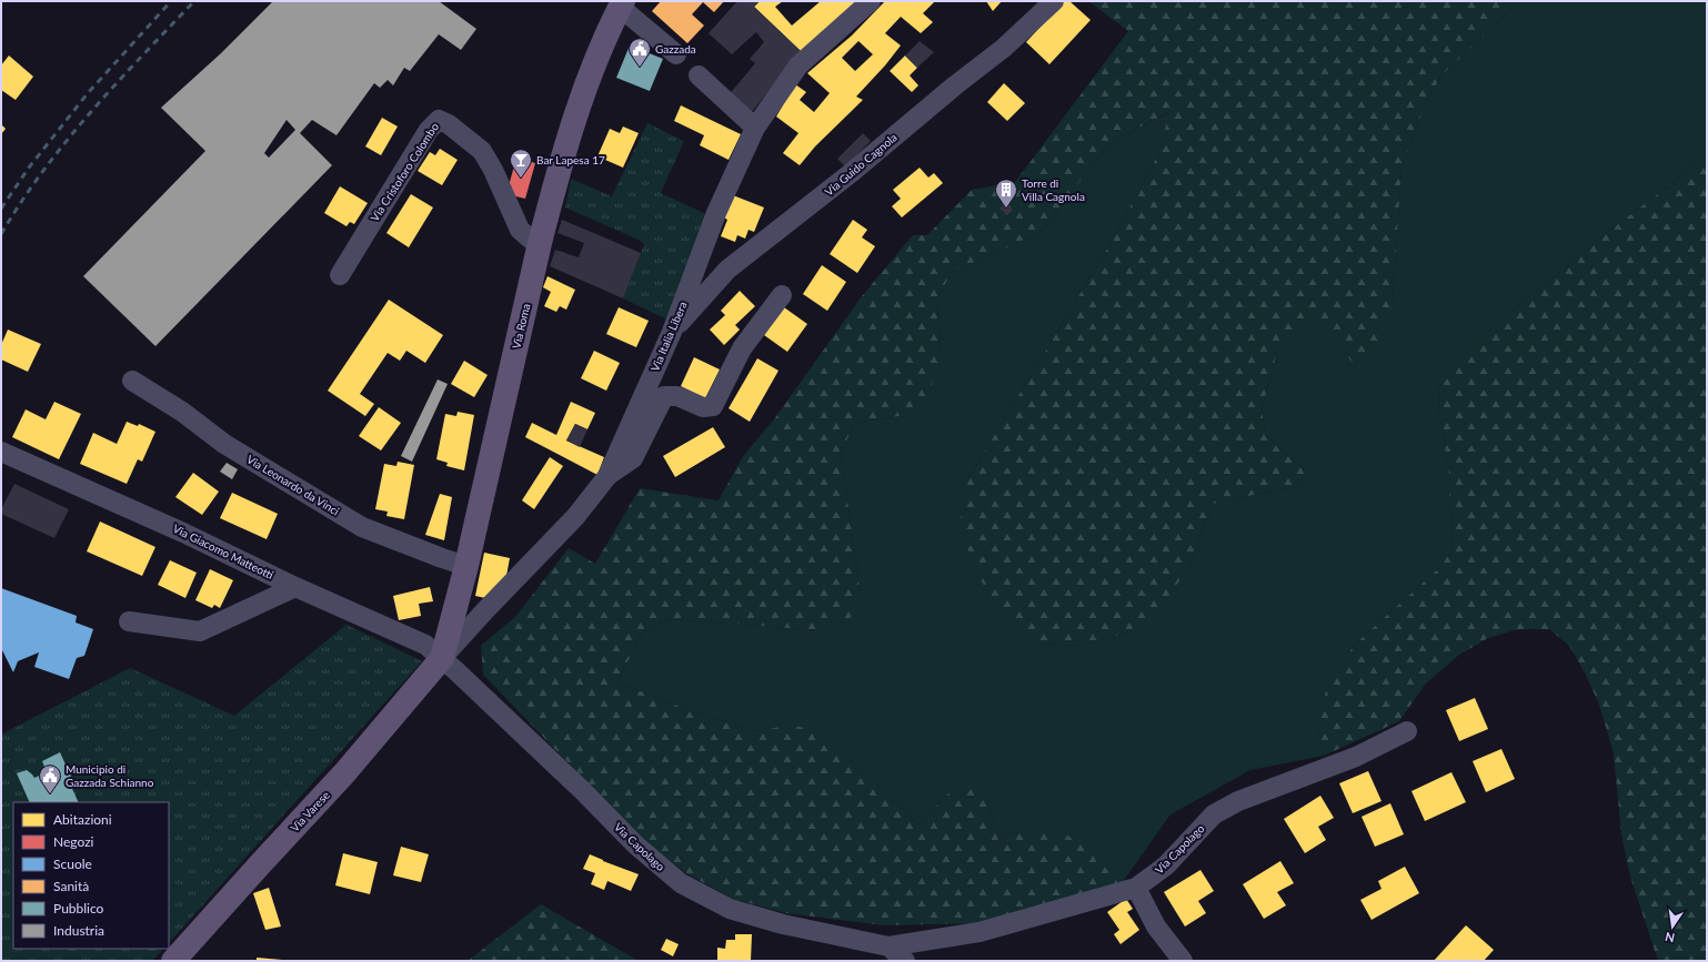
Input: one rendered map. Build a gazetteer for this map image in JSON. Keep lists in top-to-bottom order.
{
  "streets": {
    "main road": ["Via Roma", "Via Varese"],
    "street": [
      "Via Guido Cagnola",
      "Via Cristoforo Colombo",
      "Via Italia Libera",
      "Via Leonardo da Vinci",
      "Via Giacomo Matteotti",
      "Via Capolago"
    ]
  },
  "crossings": [
    ["Via Guido Cagnola", "Via Italia Libera"],
    ["Via Cristoforo Colombo", "Via Roma"],
    ["Via Roma", "Via Italia Libera"],
    ["Via Roma", "Via Leonardo da Vinci"],
    ["Via Roma", "Via Giacomo Matteotti"],
    ["Via Roma", "Via Varese"],
    ["Via Roma", "Via Capolago"],
    ["Via Italia Libera", "Via Giacomo Matteotti"],
    ["Via Italia Libera", "Via Varese"],
    ["Via Italia Libera", "Via Capolago"],
    ["Via Giacomo Matteotti", "Via Varese"],
    ["Via Giacomo Matteotti", "Via Capolago"],
    ["Via Varese", "Via Capolago"]
  ],
  "places": {
    "public building": ["Gazzada", "Municipio di Gazzada Schianno"],
    "bar": ["Bar Lapesa 17"],
    "building": ["Torre di Villa Cagnola"]
  },
  "legend": [
    "Abitazioni",
    "Negozi",
    "Scuole",
    "Sanità",
    "Pubblico",
    "Industria"
  ],
  "north": "bottom"
}
